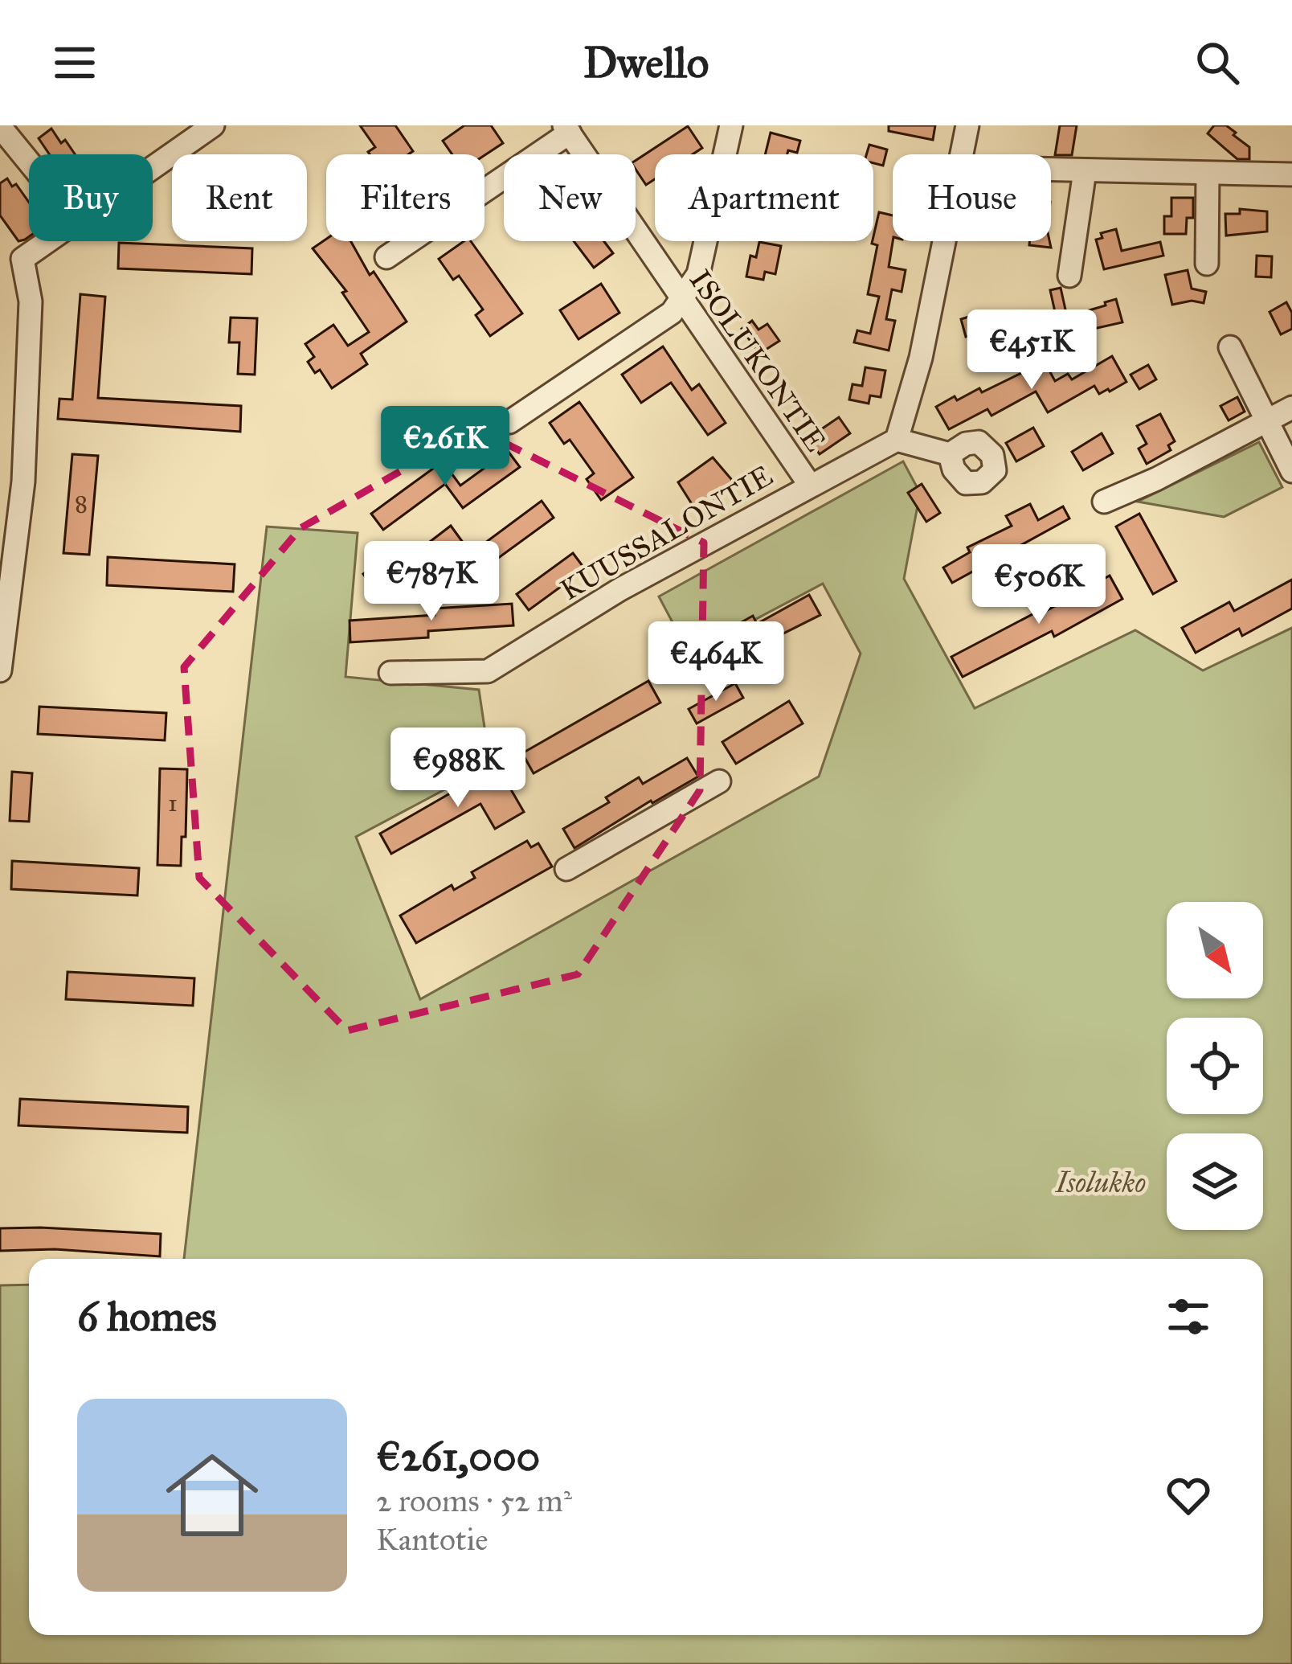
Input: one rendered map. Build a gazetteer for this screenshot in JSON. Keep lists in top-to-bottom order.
{
  "streets": {
    "street": ["ISOLUKONTIE", "KUUSSALONTIE"]
  },
  "crossings": [
    ["ISOLUKONTIE", "KUUSSALONTIE"]
  ],
  "parks": ["Isolukko"],
  "house_numbers": ["8", "1"],
  "north": "bottom right",
  "page": {
    "header": "Dwello",
    "chip": [
      "Buy",
      "Rent",
      "Filters",
      "New",
      "Apartment",
      "House"
    ],
    "price": [
      "€451K",
      "€261K",
      "€787K",
      "€506K",
      "€464K",
      "€988K"
    ],
    "heading": "6 homes",
    "list": [
      {
        "name": "€261,000",
        "note": "2 rooms · 52 m² · Kantotie"
      }
    ]
  }
}
